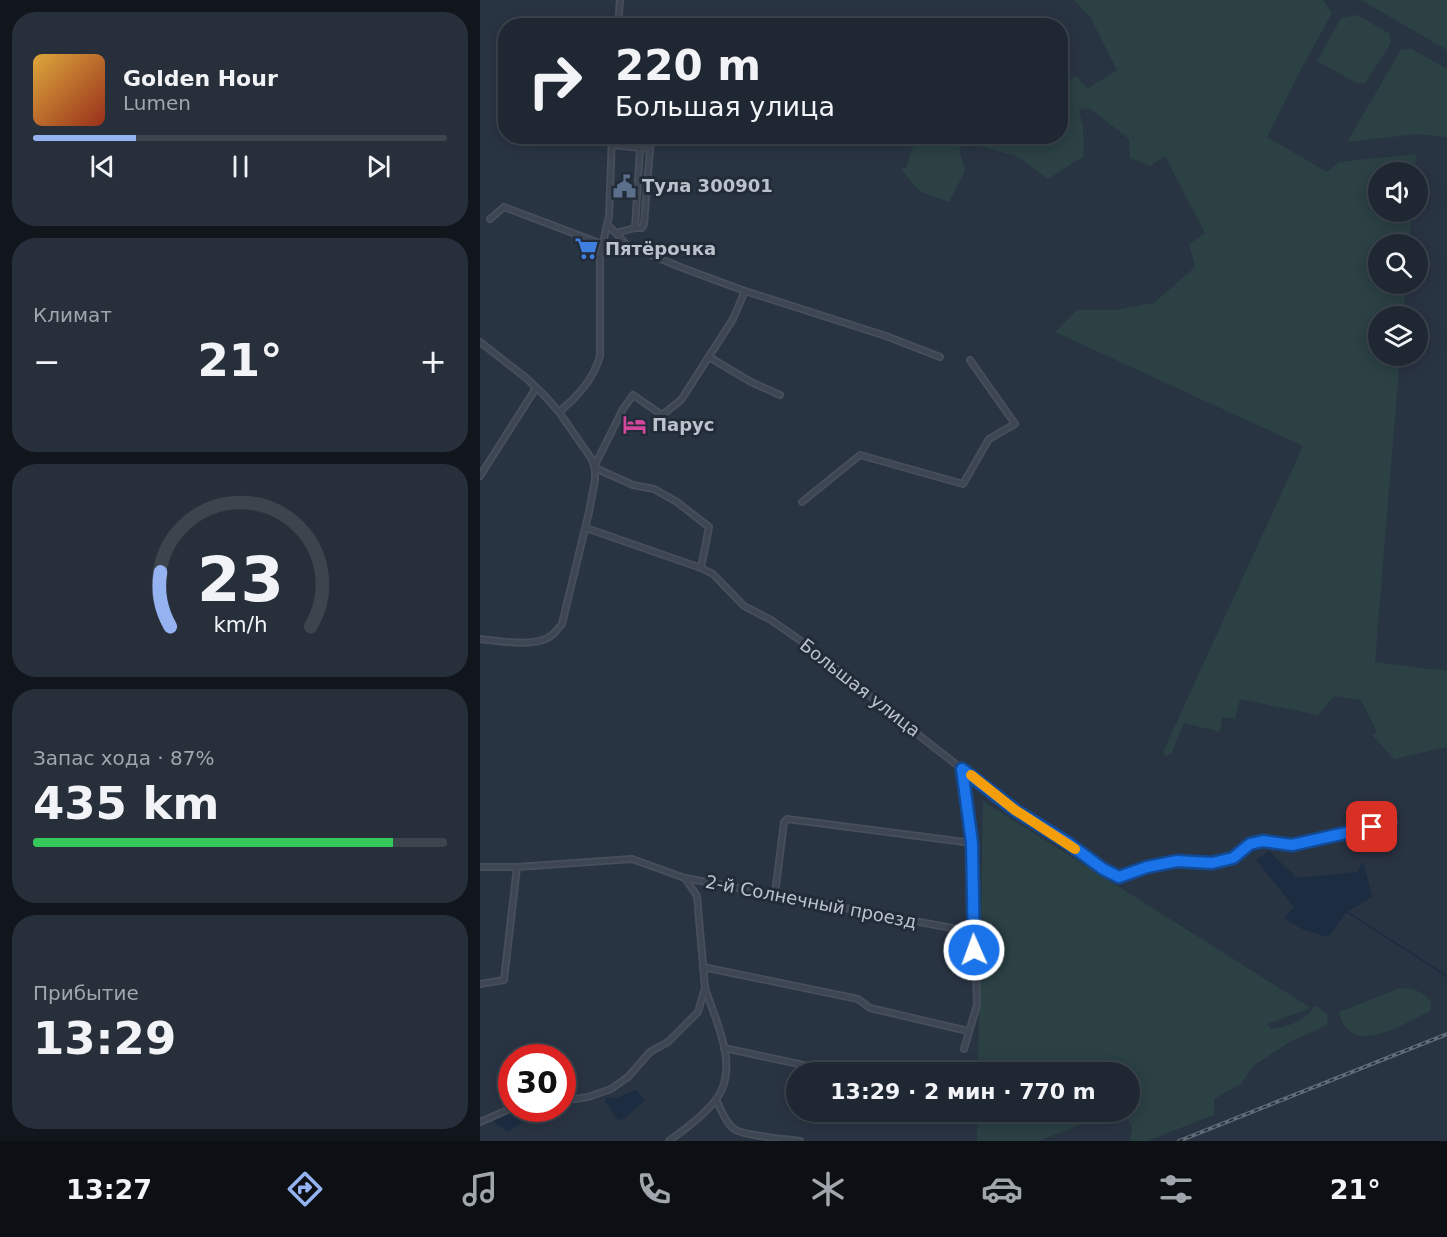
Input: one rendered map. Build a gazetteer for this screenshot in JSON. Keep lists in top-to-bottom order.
{
  "streets": {
    "street": ["Большая улица", "2-й Солнечный проезд"]
  },
  "places": {
    "public building": ["Тула 300901"],
    "supermarket": ["Пятёрочка"],
    "hotel": ["Парус"]
  },
  "page": {
    "turn": ["220 m", "Большая улица"],
    "song": ["Golden Hour", "Lumen"],
    "tile": [
      "Климат",
      ["Запас хода · 87%", "435 km"],
      ["Прибытие", "13:29"]
    ],
    "heat": ["−", "21°", "+"],
    "limit": "30",
    "trip": "13:29 · 2 мин · 770 m",
    "tabs": ["13:27", "21°"],
    "gauge": ["23", "km/h"]
  }
}
